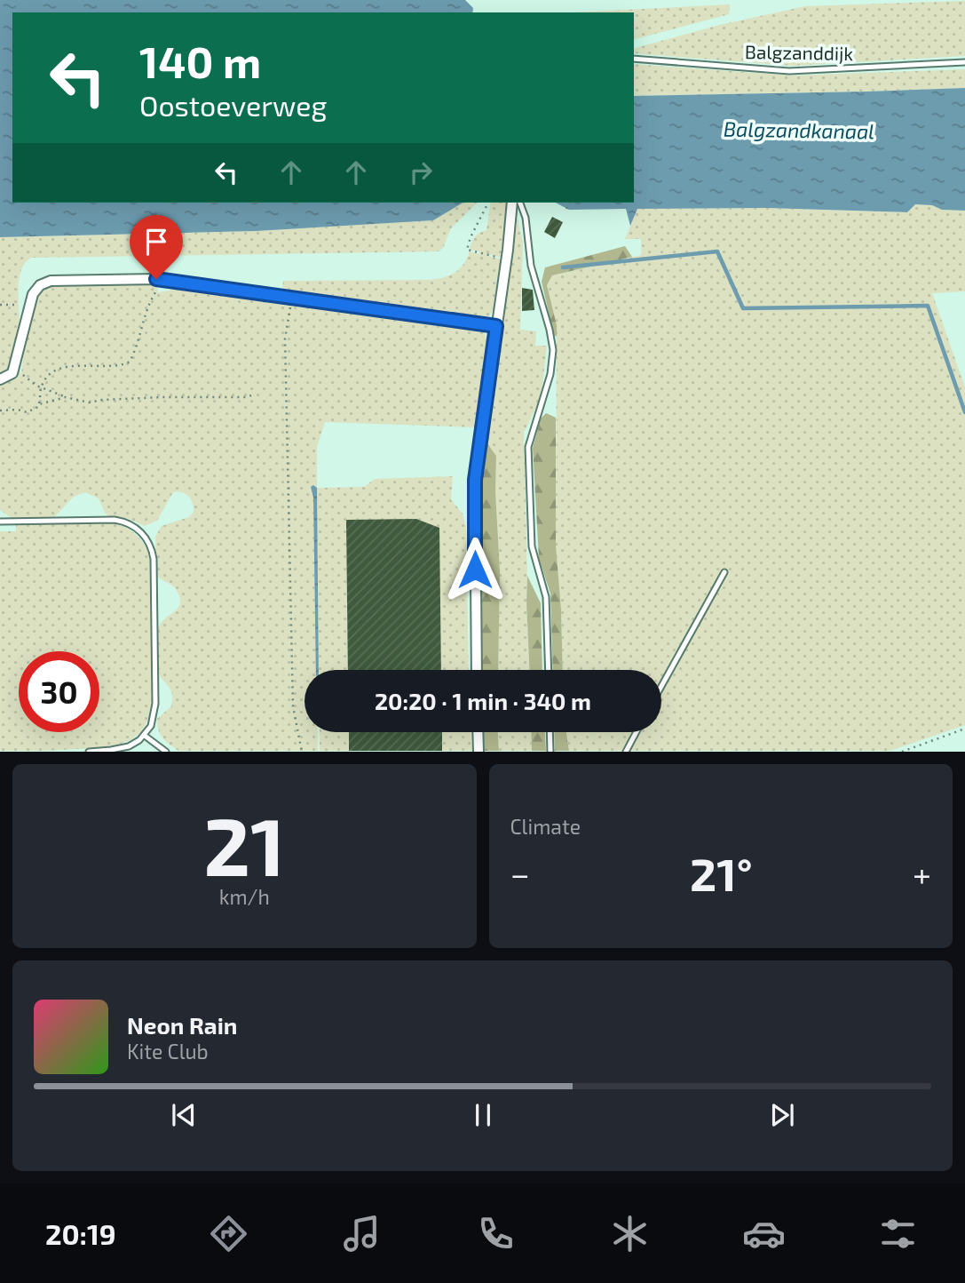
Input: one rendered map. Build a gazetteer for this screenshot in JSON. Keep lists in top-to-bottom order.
{
  "streets": {
    "lane": ["Balgzanddijk"]
  },
  "water": ["Balgzandkanaal"],
  "page": {
    "turn": ["140 m", "Oostoeverweg"],
    "limit": "30",
    "trip": "20:20 · 1 min · 340 m",
    "tile": [
      ["21", "km/h"],
      "Climate"
    ],
    "heat": ["−", "21°", "+"],
    "song": ["Neon Rain", "Kite Club"],
    "tabs": "20:19"
  }
}
